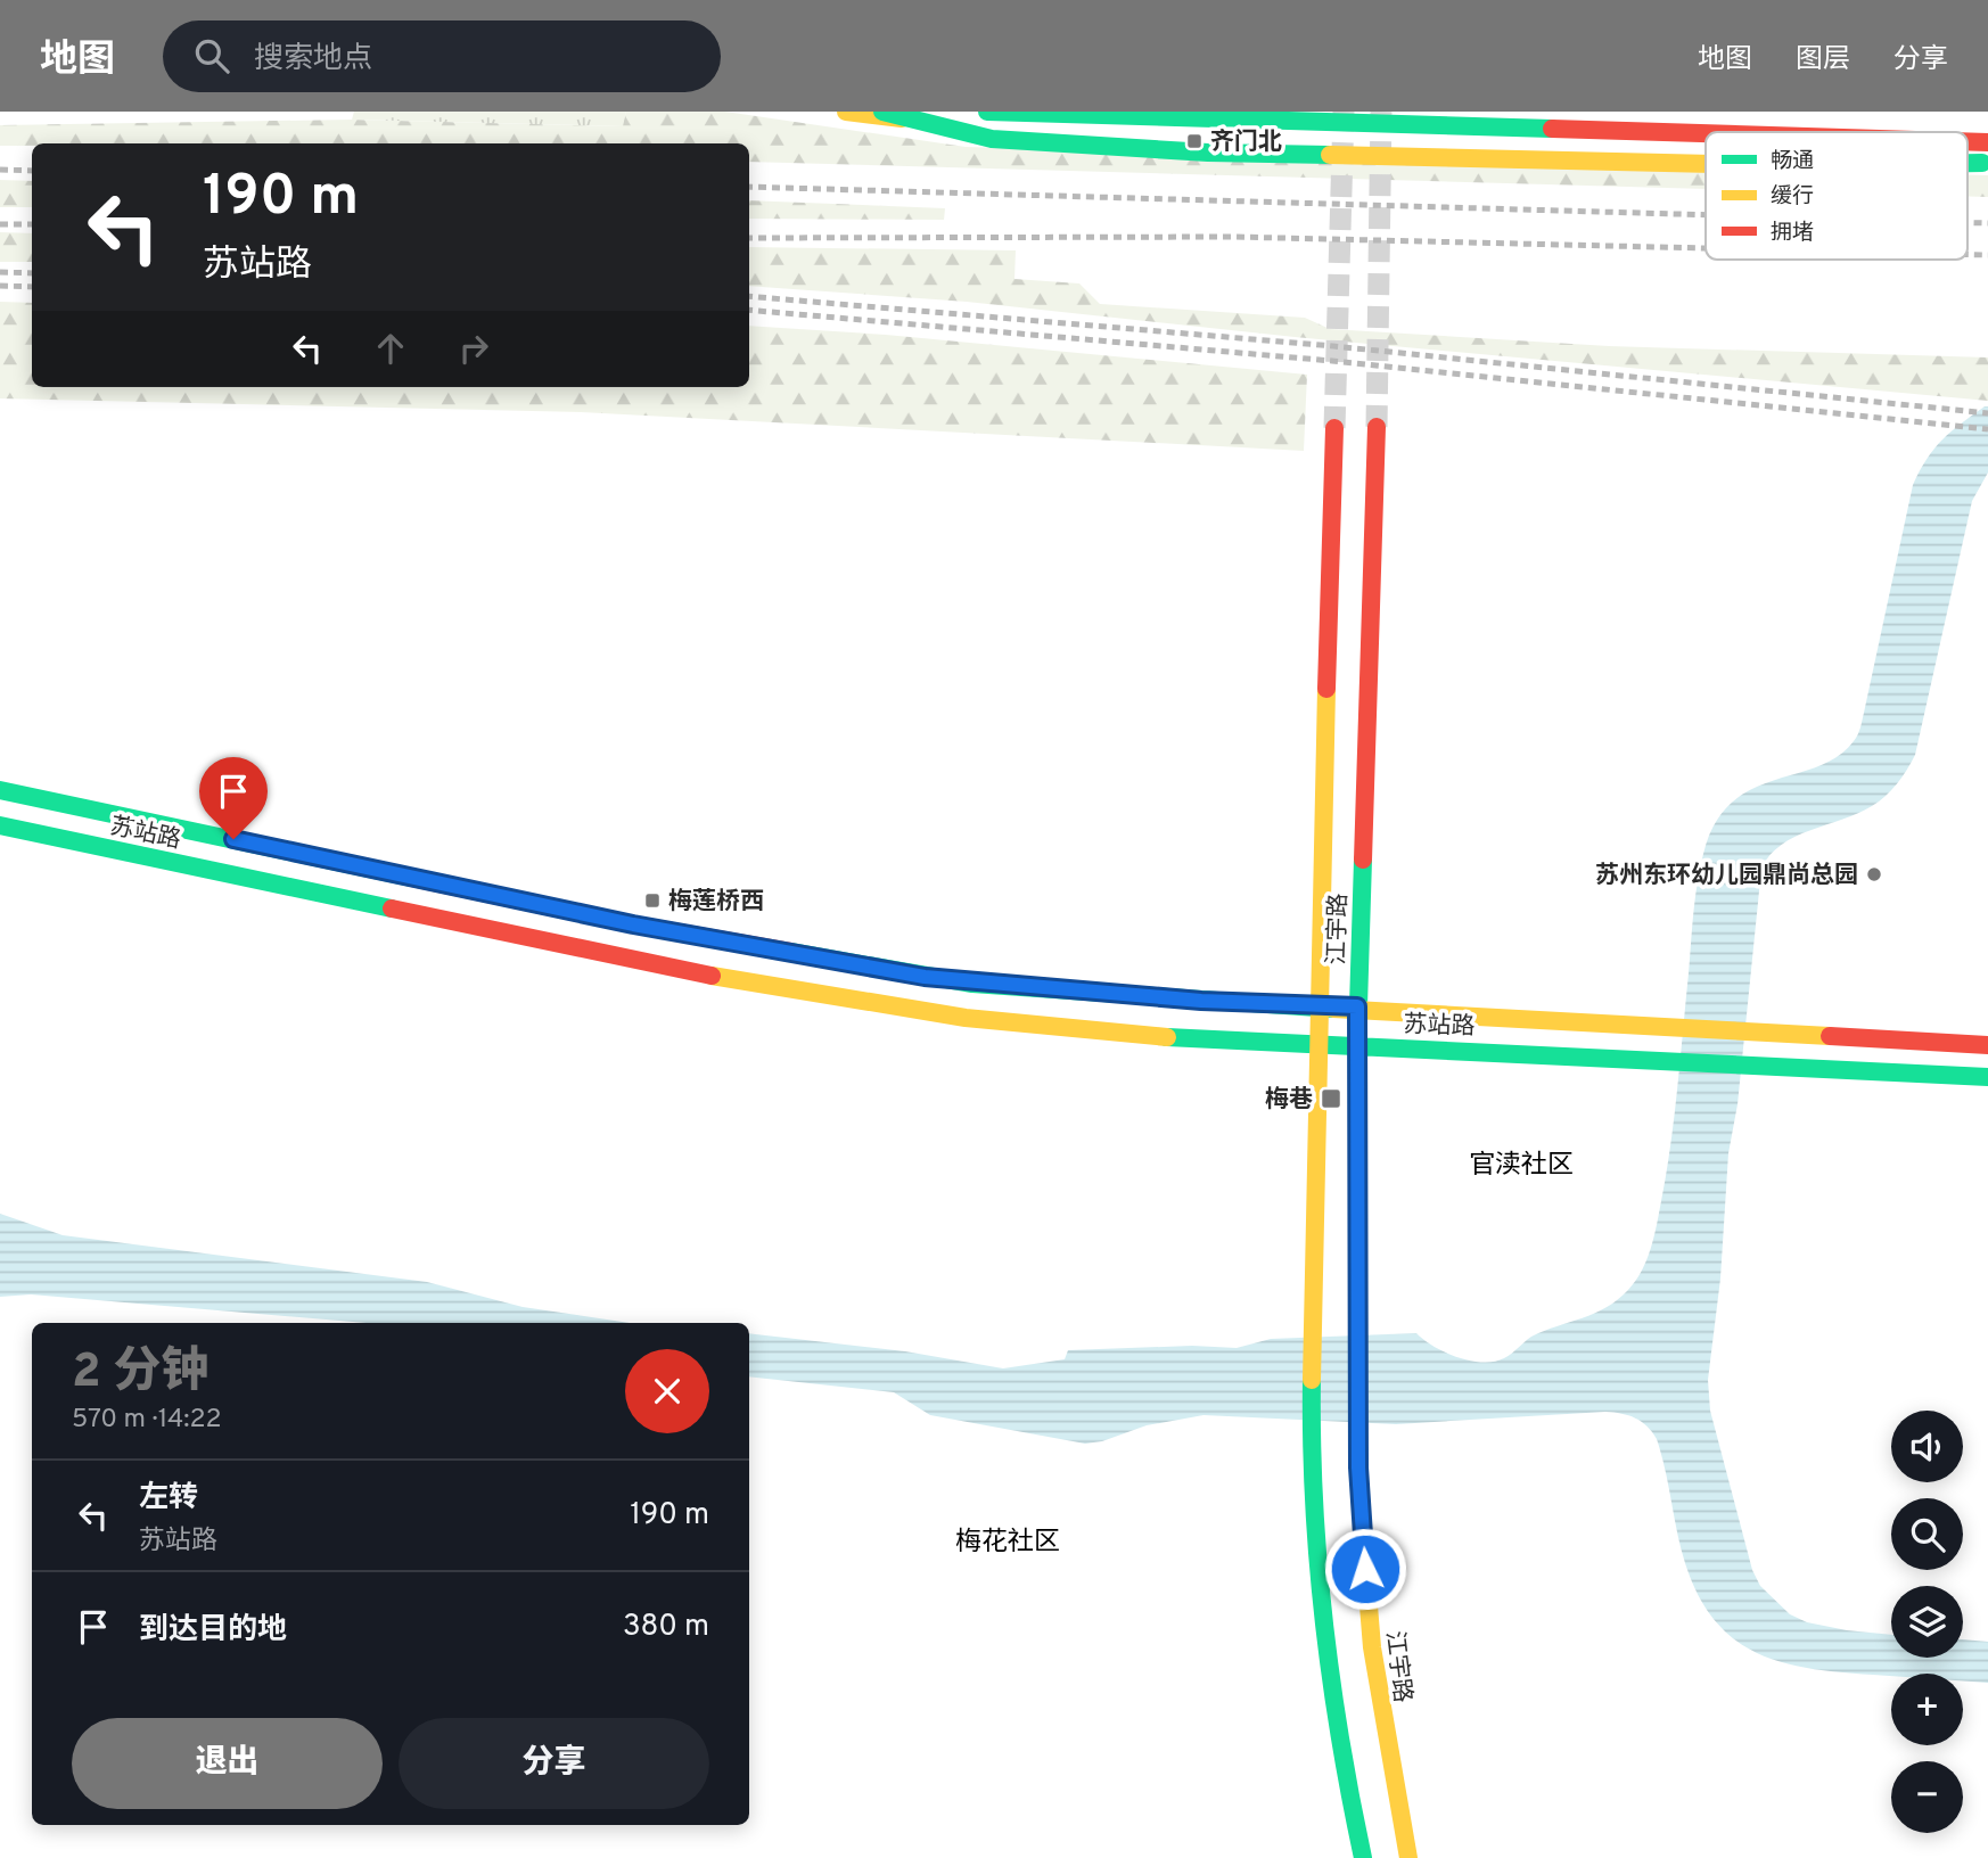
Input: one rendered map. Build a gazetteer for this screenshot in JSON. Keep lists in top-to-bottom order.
{
  "streets": {
    "main road": ["苏站路", "江宇路"]
  },
  "crossings": [
    ["苏站路", "江宇路"]
  ],
  "districts": ["官渎社区", "梅花社区"],
  "places": {
    "transit": ["齐门北", "梅莲桥西", "梅巷"],
    "other": ["苏州东环幼儿园鼎尚总园"]
  },
  "legend": ["畅通", "缓行", "拥堵"],
  "page": {
    "header": "地图",
    "search": "搜索地点",
    "nav": ["地图", "图层", "分享"],
    "turn": ["190 m", "苏站路"],
    "heading": ["2 分钟", "570 m · 14:22"],
    "map_buttons": ["+", "−"],
    "list": [
      {
        "name": "左转",
        "note": "苏站路",
        "value": "190 m"
      },
      {
        "name": "到达目的地",
        "value": "380 m"
      }
    ],
    "buttons": ["退出", "分享"]
  }
}
